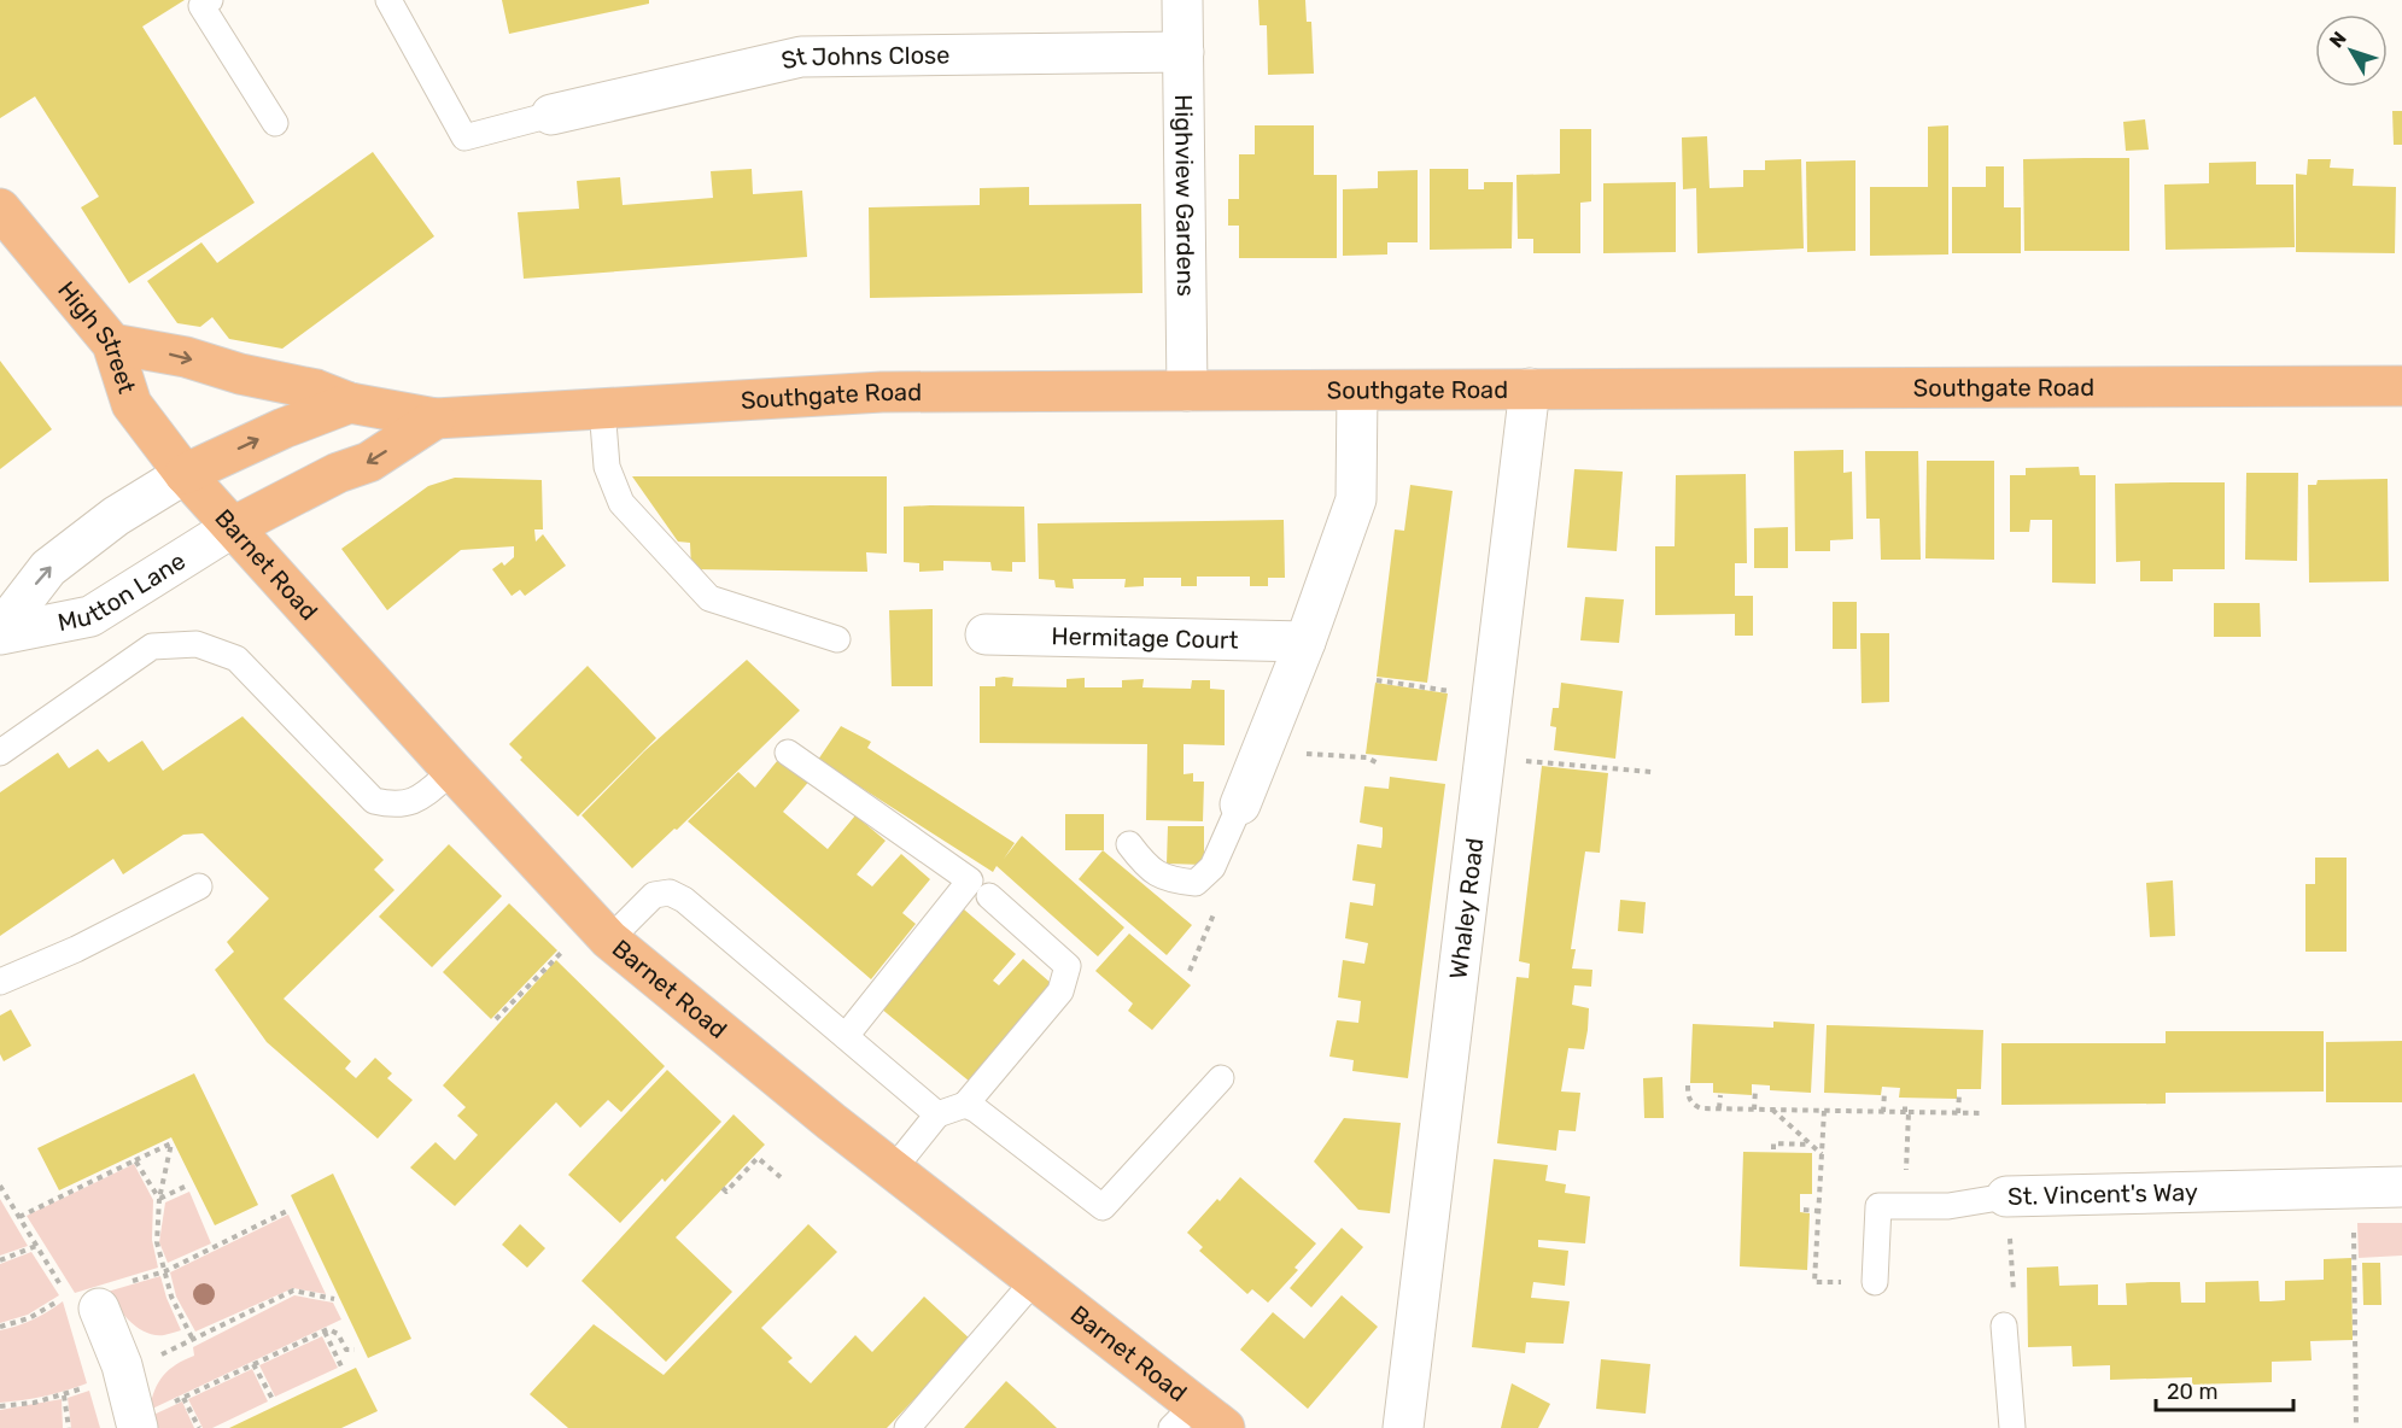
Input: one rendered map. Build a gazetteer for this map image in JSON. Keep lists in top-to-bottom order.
{
  "streets": {
    "main road": ["High Street", "Southgate Road", "Barnet Road"],
    "street": [
      "St Johns Close",
      "Highview Gardens",
      "Mutton Lane",
      "Hermitage Court",
      "Whaley Road",
      "St. Vincent's Way"
    ]
  },
  "crossings": [
    ["St Johns Close", "Highview Gardens"],
    ["Highview Gardens", "Southgate Road"],
    ["High Street", "Southgate Road"],
    ["High Street", "Barnet Road"],
    ["High Street", "Mutton Lane"],
    ["Southgate Road", "Barnet Road"],
    ["Southgate Road", "Mutton Lane"],
    ["Southgate Road", "Whaley Road"],
    ["Barnet Road", "Mutton Lane"]
  ],
  "scale_bar": "20 m",
  "north": "top left"
}
